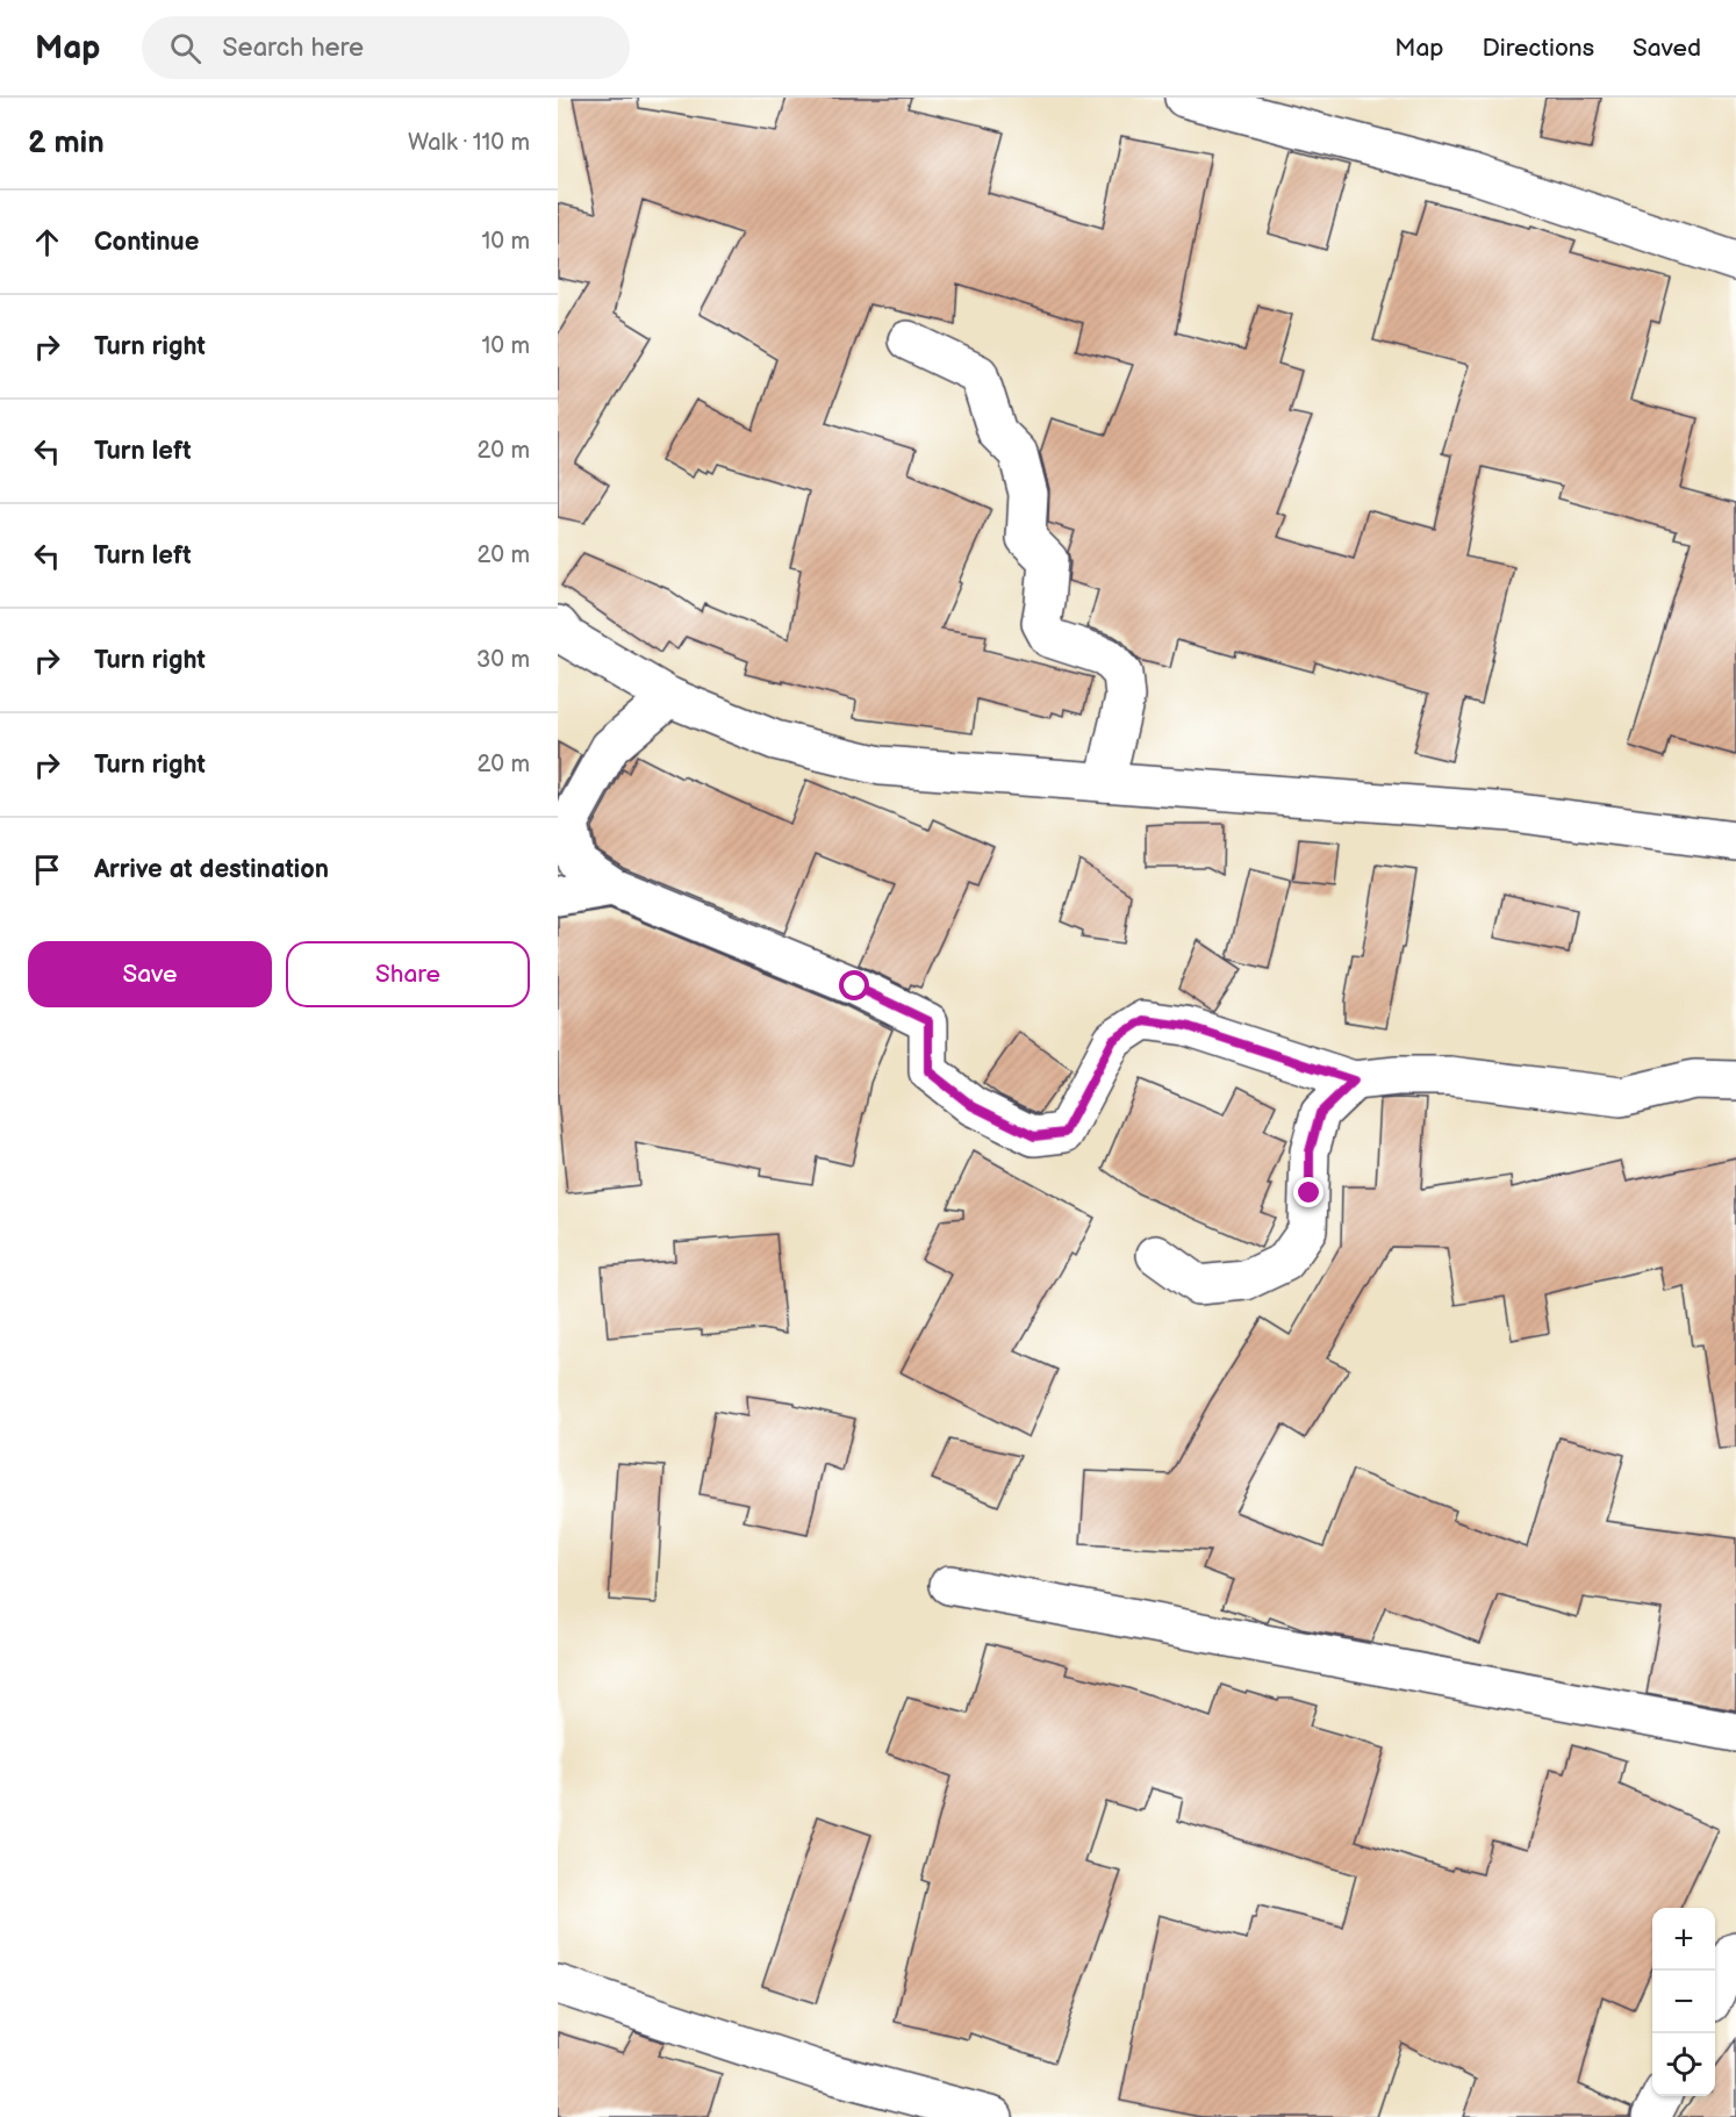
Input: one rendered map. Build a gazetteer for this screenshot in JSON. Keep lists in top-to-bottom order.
{
  "page": {
    "header": "Map",
    "search": "Search here",
    "nav": ["Map", "Directions", "Saved"],
    "heading": ["2 min", "Walk · 110 m"],
    "list": [
      ["Continue", "10 m"],
      ["Turn right", "10 m"],
      ["Turn left", "20 m"],
      ["Turn left", "20 m"],
      ["Turn right", "30 m"],
      ["Turn right", "20 m"],
      "Arrive at destination"
    ],
    "buttons": ["Save", "Share"],
    "map_buttons": ["+", "−"]
  }
}
